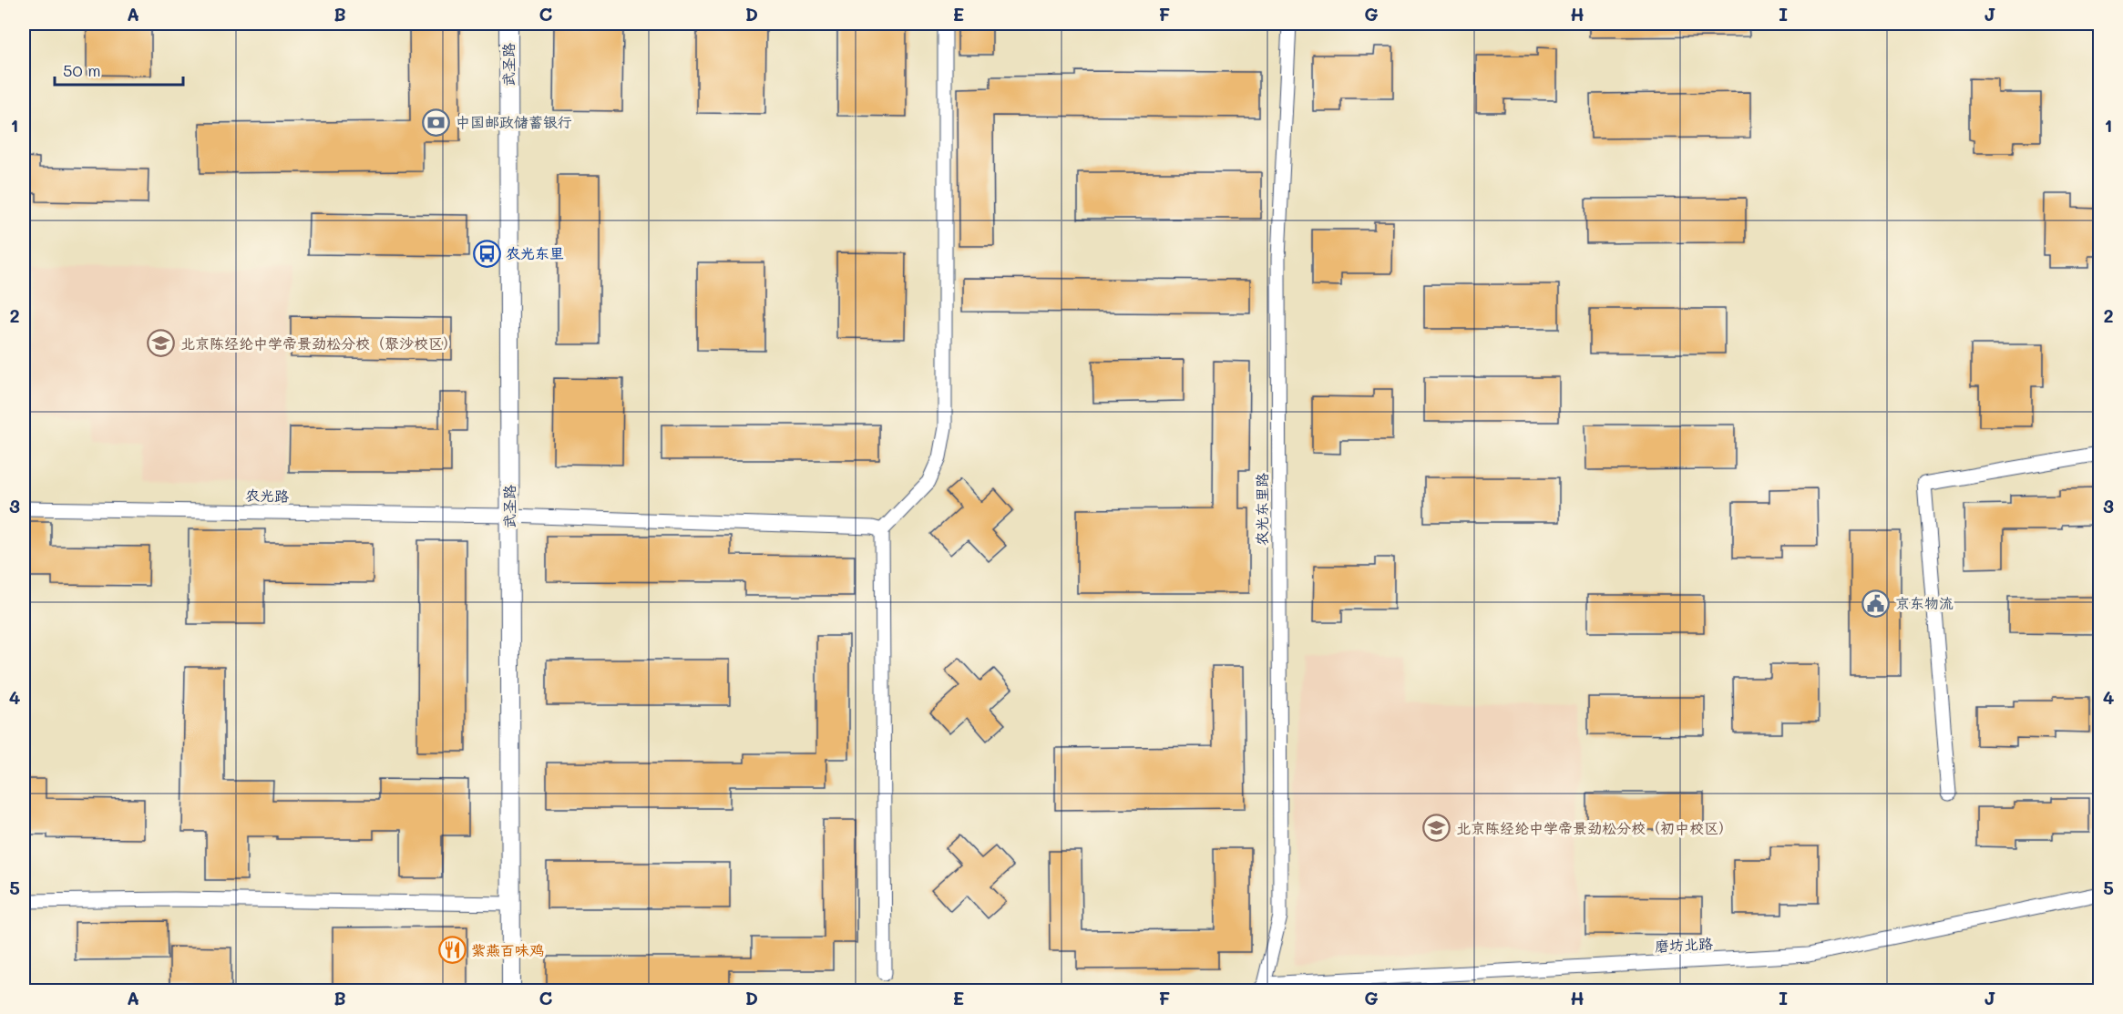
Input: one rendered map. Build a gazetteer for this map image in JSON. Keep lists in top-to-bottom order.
{
  "streets": {
    "street": [
      "武圣路",
      "农光路",
      "农光东里路",
      "磨坊北路"
    ]
  },
  "crossings": [
    ["武圣路", "农光路"],
    ["农光东里路", "磨坊北路"]
  ],
  "places": {
    "bank": ["中国邮政储蓄银行"],
    "bus stop": ["农光东里"],
    "school or university": ["北京陈经纶中学帝景劲松分校（聚沙校区）", "北京陈经纶中学帝景劲松分校（初中校区）"],
    "public building": ["京东物流"],
    "restaurant": ["紫燕百味鸡"]
  },
  "scale_bar": "50 m",
  "grid": {
    "columns": [
      "A",
      "B",
      "C",
      "D",
      "E",
      "F",
      "G",
      "H",
      "I",
      "J"
    ],
    "rows": [
      "1",
      "2",
      "3",
      "4",
      "5"
    ]
  }
}
